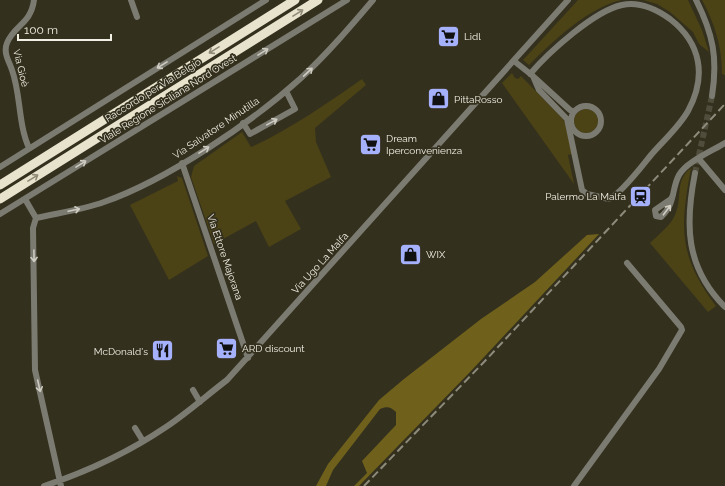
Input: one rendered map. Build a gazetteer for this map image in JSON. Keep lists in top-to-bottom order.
{
  "streets": {
    "highway": ["Raccordo per Via Belgio"],
    "street": [
      "Via Gioè",
      "Viale Regione Siciliana Nord Ovest",
      "Via Salvatore Minutilla",
      "Via Ettore Majorana",
      "Via Ugo La Malfa"
    ]
  },
  "crossings": [
    ["Via Salvatore Minutilla", "Via Ettore Majorana"],
    ["Via Ettore Majorana", "Via Ugo La Malfa"]
  ],
  "one_way": ["Via Salvatore Minutilla"],
  "places": {
    "supermarket": ["Lidl", "Dream Iperconvenienza", "ARD discount"],
    "shop": ["PittaRosso", "WIX"],
    "station": ["Palermo La Malfa"],
    "restaurant": ["McDonald's"]
  },
  "scale_bar": "100 m"
}
